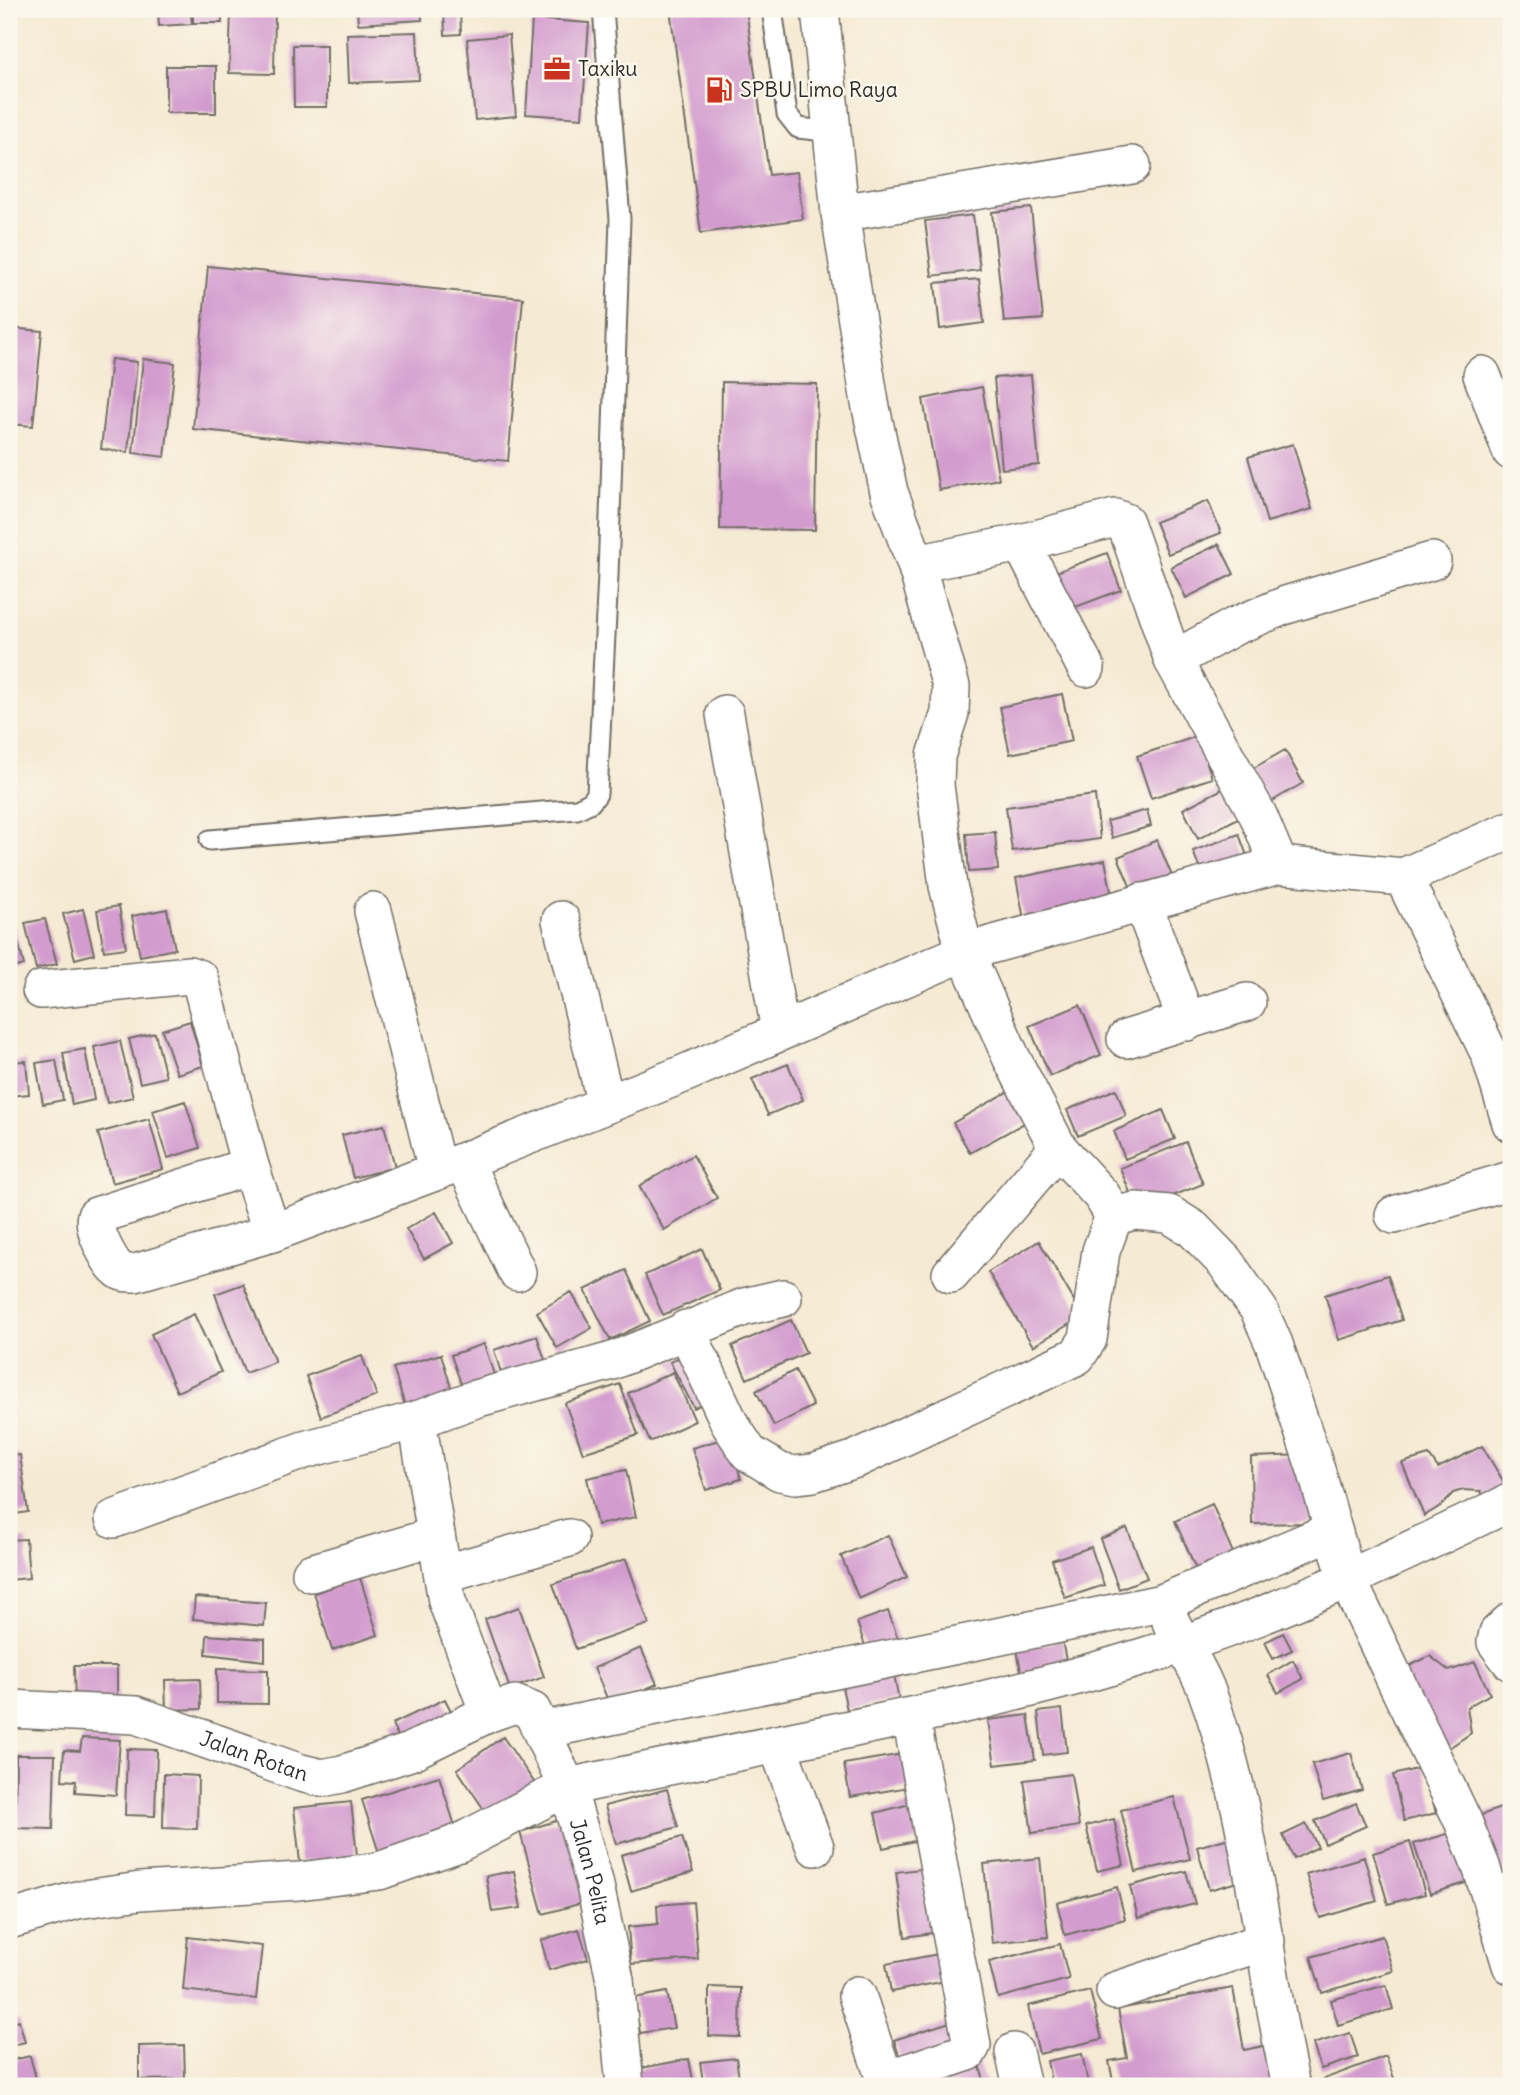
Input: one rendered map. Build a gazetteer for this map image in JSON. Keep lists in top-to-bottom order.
{
  "streets": {
    "street": ["Jalan Rotan", "Jalan Pelita"]
  },
  "crossings": [
    ["Jalan Rotan", "Jalan Pelita"]
  ],
  "places": {
    "office": ["Taxiku"],
    "fuel station": ["SPBU Limo Raya"]
  }
}
